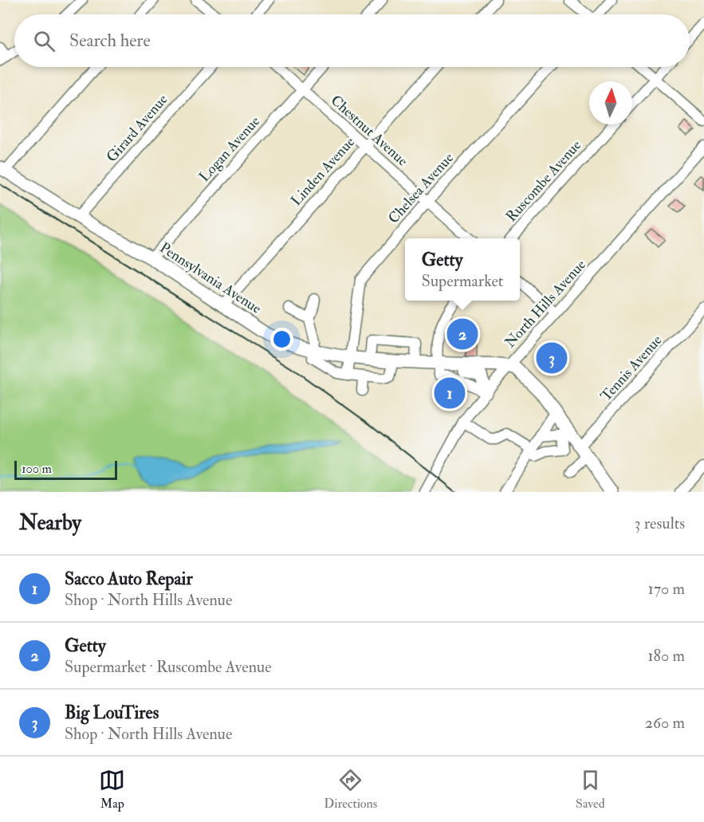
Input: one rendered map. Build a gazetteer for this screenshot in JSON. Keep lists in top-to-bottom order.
{
  "streets": {
    "main road": ["Pennsylvania Avenue"],
    "street": [
      "Girard Avenue",
      "Chestnut Avenue",
      "Logan Avenue",
      "Linden Avenue",
      "Ruscombe Avenue",
      "Chelsea Avenue",
      "North Hills Avenue",
      "Tennis Avenue"
    ]
  },
  "crossings": [
    ["Girard Avenue", "Pennsylvania Avenue"],
    ["Chestnut Avenue", "Logan Avenue"],
    ["Chestnut Avenue", "Linden Avenue"],
    ["Chestnut Avenue", "Chelsea Avenue"],
    ["Logan Avenue", "Pennsylvania Avenue"],
    ["Linden Avenue", "Pennsylvania Avenue"],
    ["Chelsea Avenue", "Pennsylvania Avenue"],
    ["Pennsylvania Avenue", "North Hills Avenue"]
  ],
  "scale_bar": "100 m",
  "north": "top",
  "page": {
    "search": "Search here",
    "popup": ["Getty", "Supermarket"],
    "pins": ["2", "3", "1"],
    "scale": "100 m",
    "heading": ["Nearby", "3 results"],
    "list": [
      {
        "mark": "1",
        "name": "Sacco Auto Repair",
        "note": "Shop · North Hills Avenue",
        "value": "170 m"
      },
      {
        "mark": "2",
        "name": "Getty",
        "note": "Supermarket · Ruscombe Avenue",
        "value": "180 m"
      },
      {
        "mark": "3",
        "name": "Big LouTires",
        "note": "Shop · North Hills Avenue",
        "value": "260 m"
      }
    ],
    "nav": ["Map", "Directions", "Saved"]
  }
}
